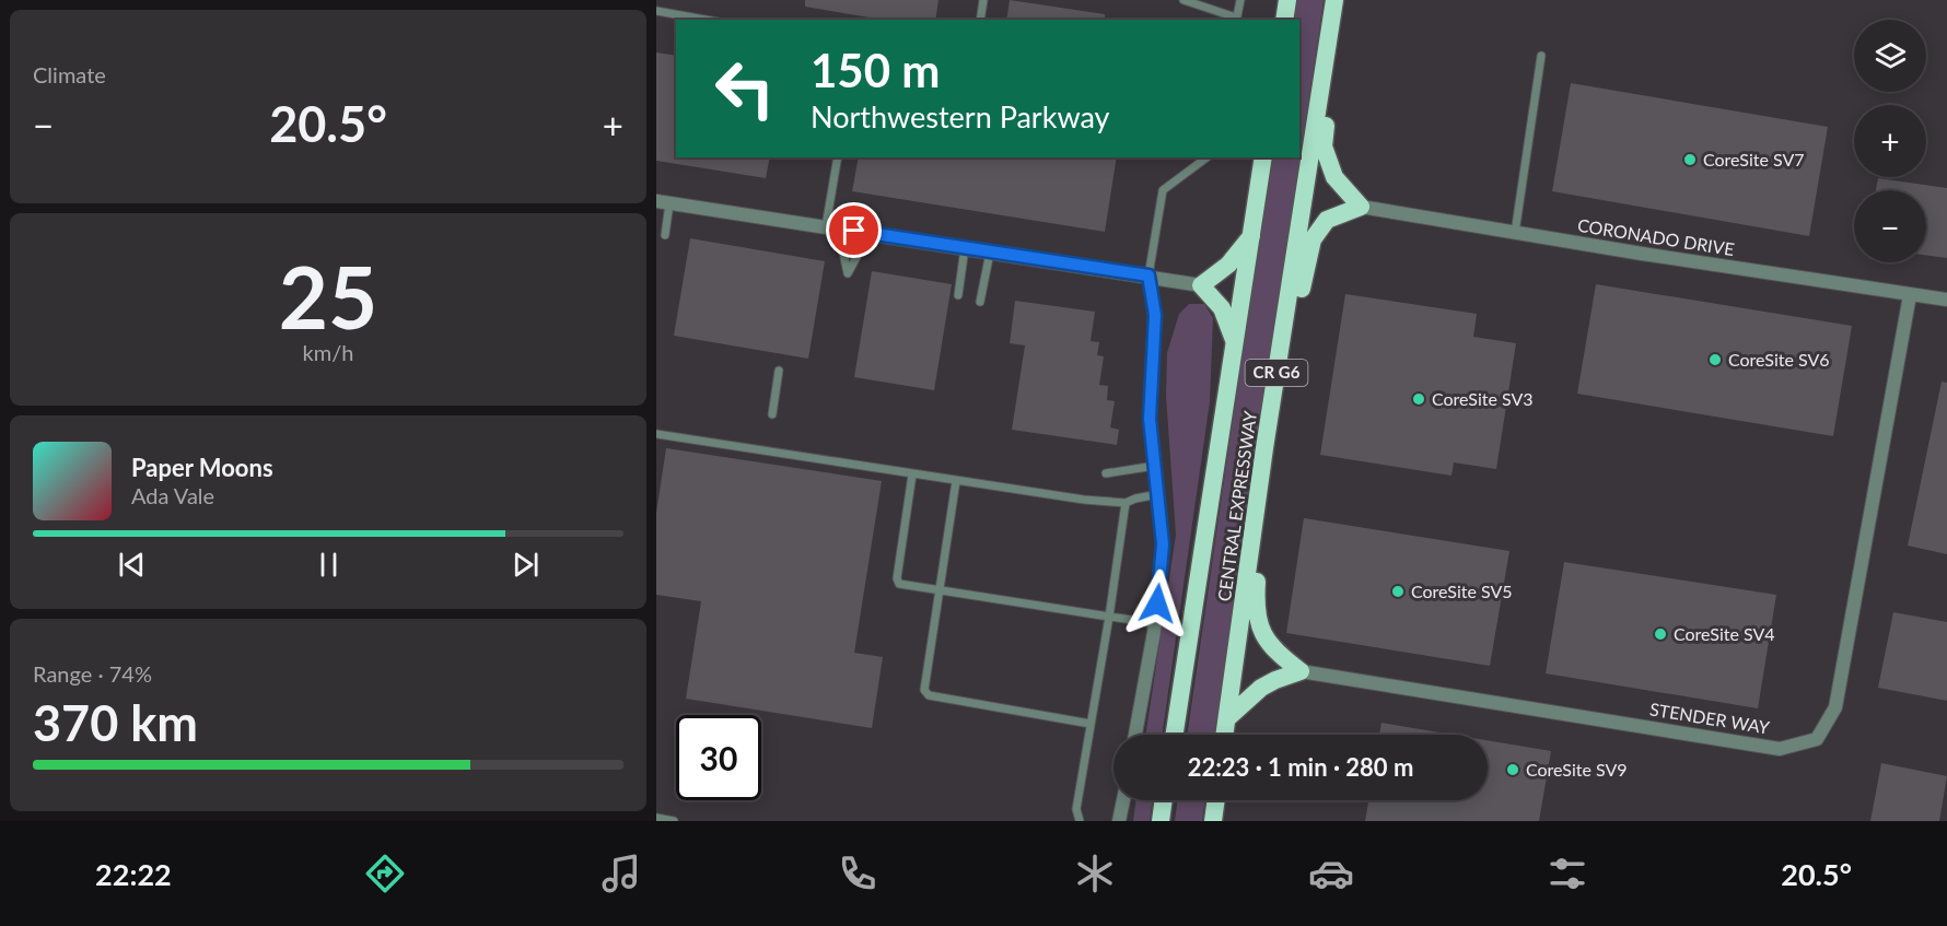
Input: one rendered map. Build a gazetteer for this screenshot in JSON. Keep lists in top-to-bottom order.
{
  "streets": {
    "highway": ["CR G6", "CENTRAL EXPRESSWAY"],
    "street": ["CORONADO DRIVE", "STENDER WAY"]
  },
  "crossings": [
    ["CORONADO DRIVE", "STENDER WAY"]
  ],
  "places": [
    "CoreSite SV7",
    "CoreSite SV6",
    "CoreSite SV3",
    "CoreSite SV5",
    "CoreSite SV4",
    "CoreSite SV9"
  ],
  "page": {
    "tile": [
      "Climate",
      ["25", "km/h"],
      ["Range · 74%", "370 km"]
    ],
    "map_buttons": ["+", "−"],
    "turn": ["150 m", "Northwestern Parkway"],
    "heat": ["−", "20.5°", "+"],
    "song": ["Paper Moons", "Ada Vale"],
    "limit": "30",
    "trip": "22:23 · 1 min · 280 m",
    "tabs": ["22:22", "20.5°"]
  }
}
